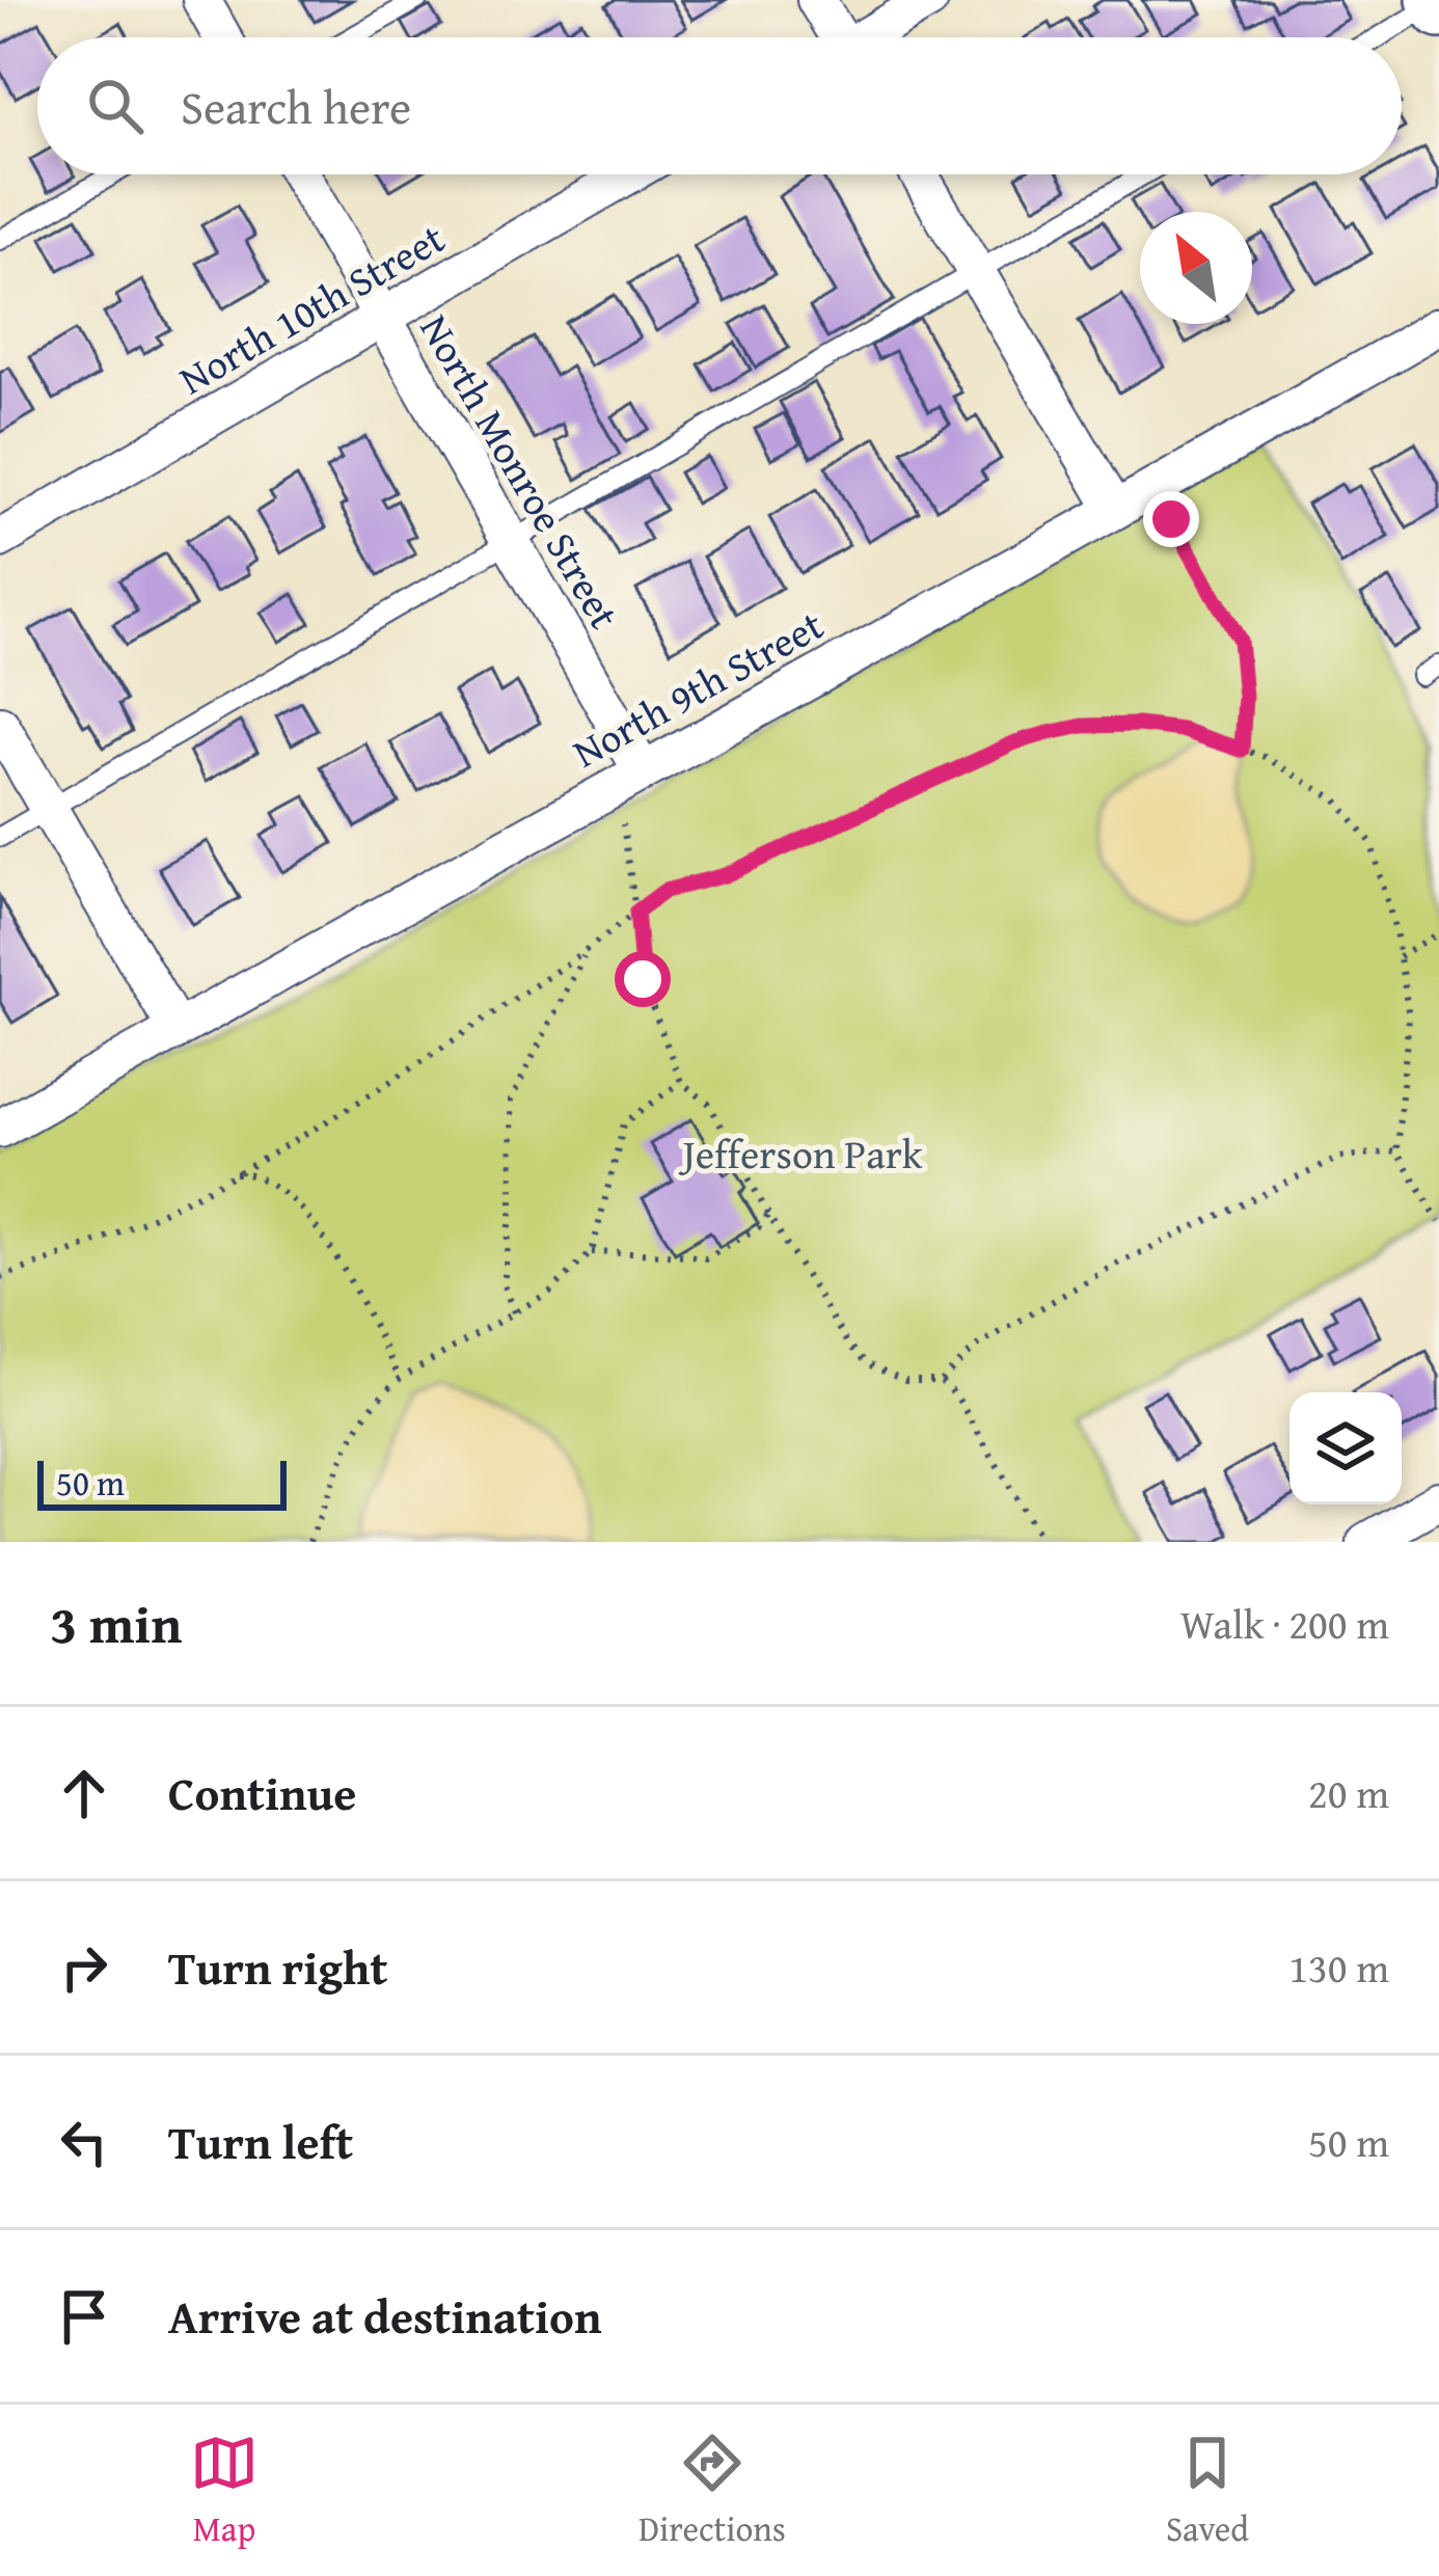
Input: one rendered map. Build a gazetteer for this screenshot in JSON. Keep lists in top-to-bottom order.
{
  "streets": {
    "street": ["North 10th Street", "North Monroe Street", "North 9th Street"]
  },
  "crossings": [
    ["North 10th Street", "North Monroe Street"],
    ["North Monroe Street", "North 9th Street"]
  ],
  "parks": ["Jefferson Park"],
  "scale_bar": "50 m",
  "north": "top left",
  "page": {
    "search": "Search here",
    "scale": "50 m",
    "heading": ["3 min", "Walk · 200 m"],
    "list": [
      ["Continue", "20 m"],
      ["Turn right", "130 m"],
      ["Turn left", "50 m"],
      "Arrive at destination"
    ],
    "nav": ["Map", "Directions", "Saved"]
  }
}
